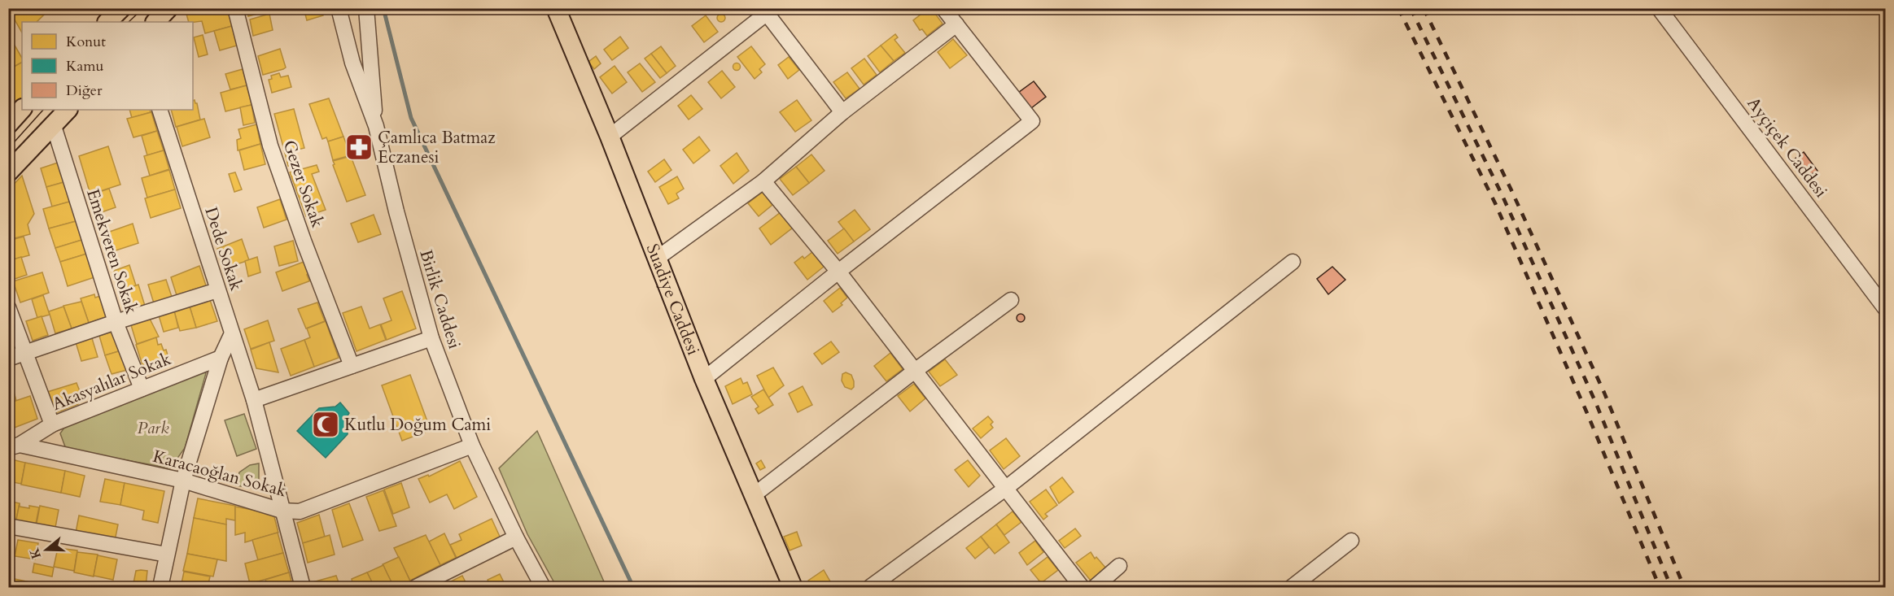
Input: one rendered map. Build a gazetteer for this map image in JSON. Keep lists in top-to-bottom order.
{
  "streets": {
    "main road": ["Suadiye Caddesi"],
    "street": [
      "Ayçiçek Caddesi",
      "Gezer Sokak",
      "Dede Sokak",
      "Emekveren Sokak",
      "Birlik Caddesi",
      "Akasyalılar Sokak",
      "Karacaoğlan Sokak"
    ]
  },
  "crossings": [
    ["Dede Sokak", "Karacaoğlan Sokak"],
    ["Emekveren Sokak", "Akasyalılar Sokak"],
    ["Birlik Caddesi", "Karacaoğlan Sokak"],
    ["Akasyalılar Sokak", "Karacaoğlan Sokak"]
  ],
  "parks": ["Park"],
  "places": {
    "pharmacy": ["Çamlıca Batmaz Eczanesi"],
    "mosque": ["Kutlu Doğum Cami"]
  },
  "legend": ["Konut", "Kamu", "Diğer"],
  "north": "left"
}
